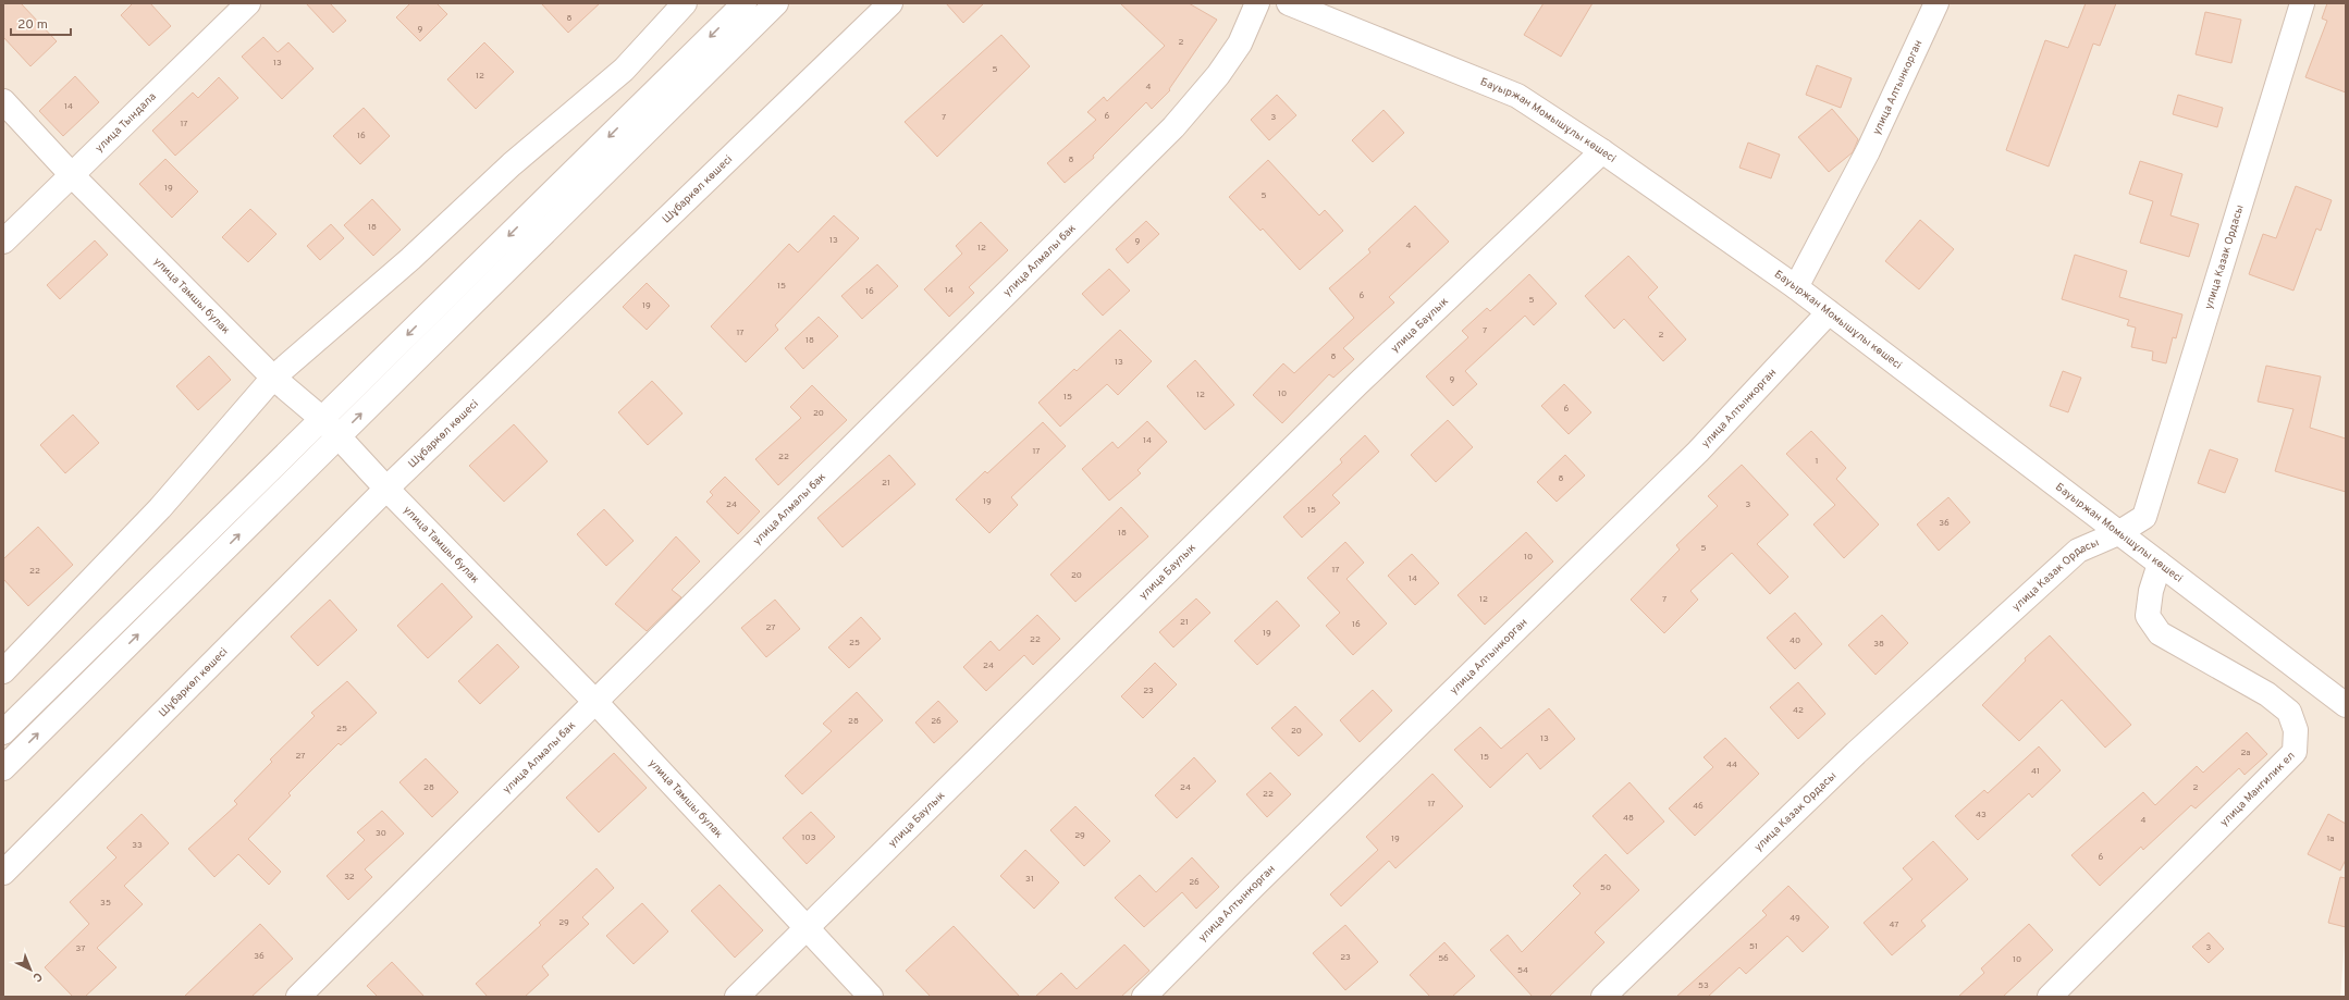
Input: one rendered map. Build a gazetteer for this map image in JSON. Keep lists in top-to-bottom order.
{
  "streets": {
    "street": [
      "улица Алтынкорган",
      "Бауыржан Момышұлы көшесі",
      "улица Тындала",
      "Шұбаркөл көшесі",
      "улица Казак Ордасы",
      "улица Алмалы бак",
      "улица Тамшы булак",
      "улица Баулык",
      "улица Мангилик ел"
    ]
  },
  "crossings": [
    ["улица Алтынкорган", "Бауыржан Момышұлы көшесі"],
    ["Бауыржан Момышұлы көшесі", "улица Казак Ордасы"],
    ["Бауыржан Момышұлы көшесі", "улица Баулык"],
    ["Бауыржан Момышұлы көшесі", "улица Мангилик ел"],
    ["улица Тындала", "улица Тамшы булак"],
    ["Шұбаркөл көшесі", "улица Тамшы булак"],
    ["улица Алмалы бак", "улица Тамшы булак"],
    ["улица Тамшы булак", "улица Баулык"]
  ],
  "house_numbers": [
    "8",
    "9",
    "2",
    "13",
    "5",
    "12",
    "4",
    "14",
    "6",
    "7",
    "3",
    "17",
    "16",
    "8",
    "19",
    "5",
    "18",
    "13",
    "9",
    "4",
    "12",
    "15",
    "14",
    "16",
    "6",
    "5",
    "19",
    "7",
    "17",
    "2",
    "18",
    "8",
    "13",
    "9",
    "10",
    "12",
    "15",
    "6",
    "20",
    "14",
    "17",
    "22",
    "1",
    "8",
    "21",
    "19",
    "24",
    "3",
    "15",
    "36",
    "18",
    "5",
    "10",
    "17",
    "22",
    "20",
    "14",
    "12",
    "7",
    "21",
    "16",
    "27",
    "19",
    "22",
    "40",
    "25",
    "38",
    "24",
    "23",
    "42",
    "28",
    "26",
    "25",
    "20",
    "13",
    "2а",
    "27",
    "15",
    "44",
    "41",
    "28",
    "24",
    "2",
    "22",
    "17",
    "46",
    "43",
    "48",
    "4",
    "30",
    "29",
    "103",
    "19",
    "1а",
    "33",
    "6",
    "32",
    "31",
    "26",
    "50",
    "35",
    "49",
    "29",
    "47",
    "51",
    "3",
    "37",
    "36",
    "23",
    "56",
    "10",
    "54",
    "53"
  ],
  "scale_bar": "20 m",
  "north": "bottom right"
}
